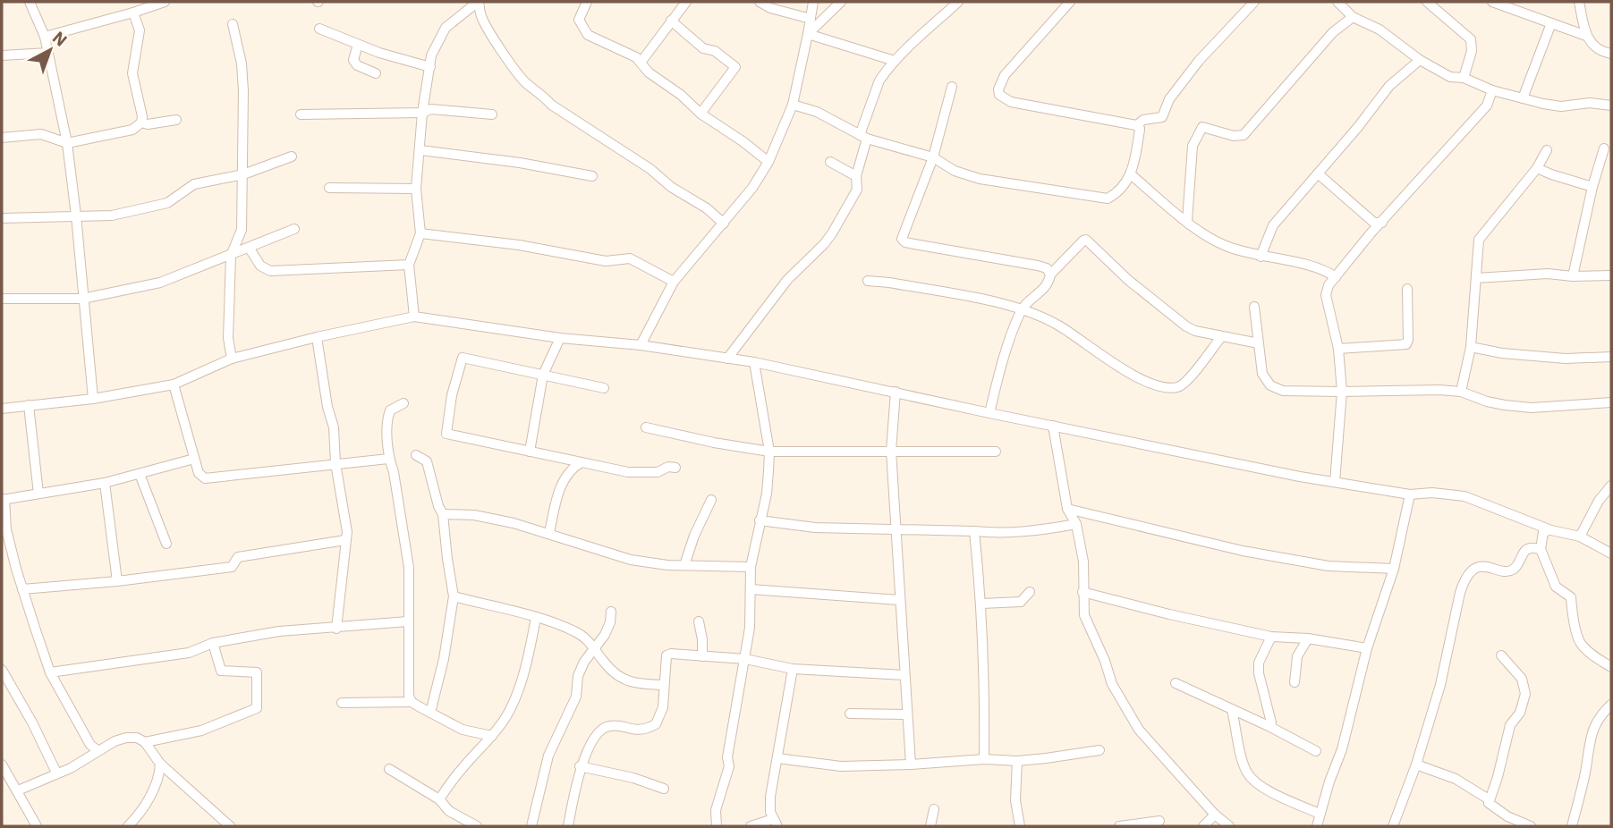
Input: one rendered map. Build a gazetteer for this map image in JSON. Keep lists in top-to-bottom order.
{
  "north": "top right"
}
